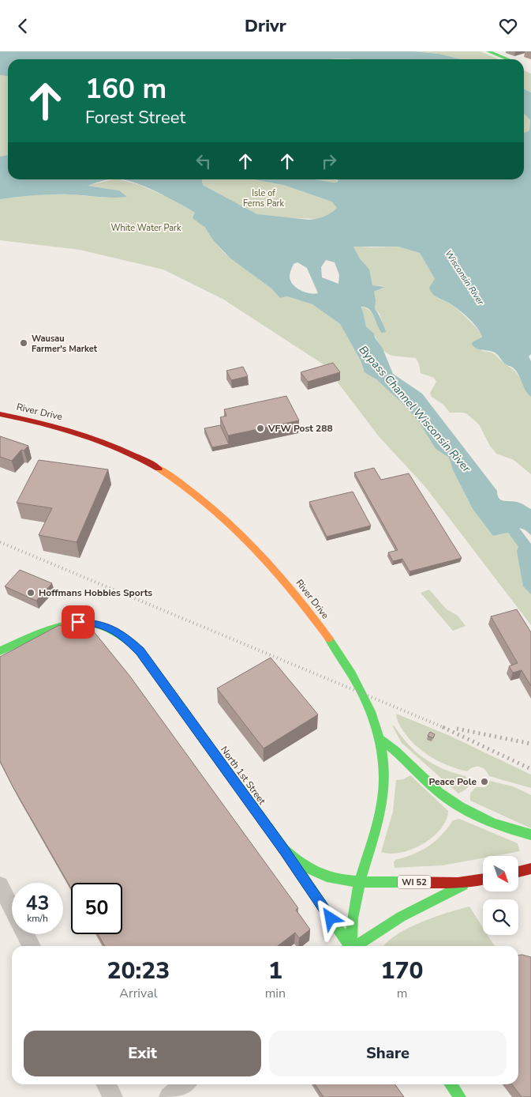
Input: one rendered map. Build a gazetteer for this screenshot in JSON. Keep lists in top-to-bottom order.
{
  "streets": {
    "main road": ["River Drive", "North 1st Street", "WI 52"]
  },
  "crossings": [
    ["River Drive", "WI 52"],
    ["North 1st Street", "WI 52"]
  ],
  "water": ["Wisconsin River", "Bypass Channel Wisconsin River"],
  "parks": ["Isle of Ferns Park", "White Water Park"],
  "places": [
    "Wausau Farmer's Market",
    "VFW Post 288",
    "Hoffmans Hobbies Sports",
    "Peace Pole"
  ],
  "north": "bottom right",
  "page": {
    "header": "Drivr",
    "turn": ["160 m", "Forest Street"],
    "speed": "43 km/h",
    "limit": "50",
    "eta": [
      "20:23",
      "Arrival",
      "1",
      "min",
      "170",
      "m"
    ],
    "buttons": ["Exit", "Share"]
  }
}
